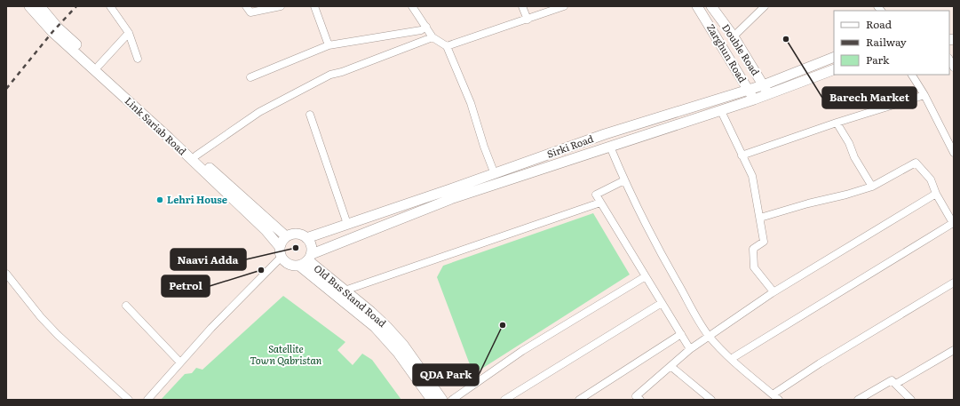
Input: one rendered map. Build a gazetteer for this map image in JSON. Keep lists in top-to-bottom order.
{
  "streets": {
    "main road": [
      "Double Road",
      "Zarghun Road",
      "Link Sariab Road",
      "Sirki Road",
      "Old Bus Stand Road"
    ]
  },
  "crossings": [
    ["Double Road", "Sirki Road"],
    ["Zarghun Road", "Sirki Road"],
    ["Link Sariab Road", "Sirki Road"],
    ["Link Sariab Road", "Old Bus Stand Road"],
    ["Sirki Road", "Old Bus Stand Road"]
  ],
  "parks": ["Satellite Town Qabristan"],
  "places": [
    "Barech Market",
    "Lehri House",
    "Naavi Adda",
    "Petrol",
    "QDA Park"
  ],
  "legend": ["Road", "Railway", "Park"]
}
